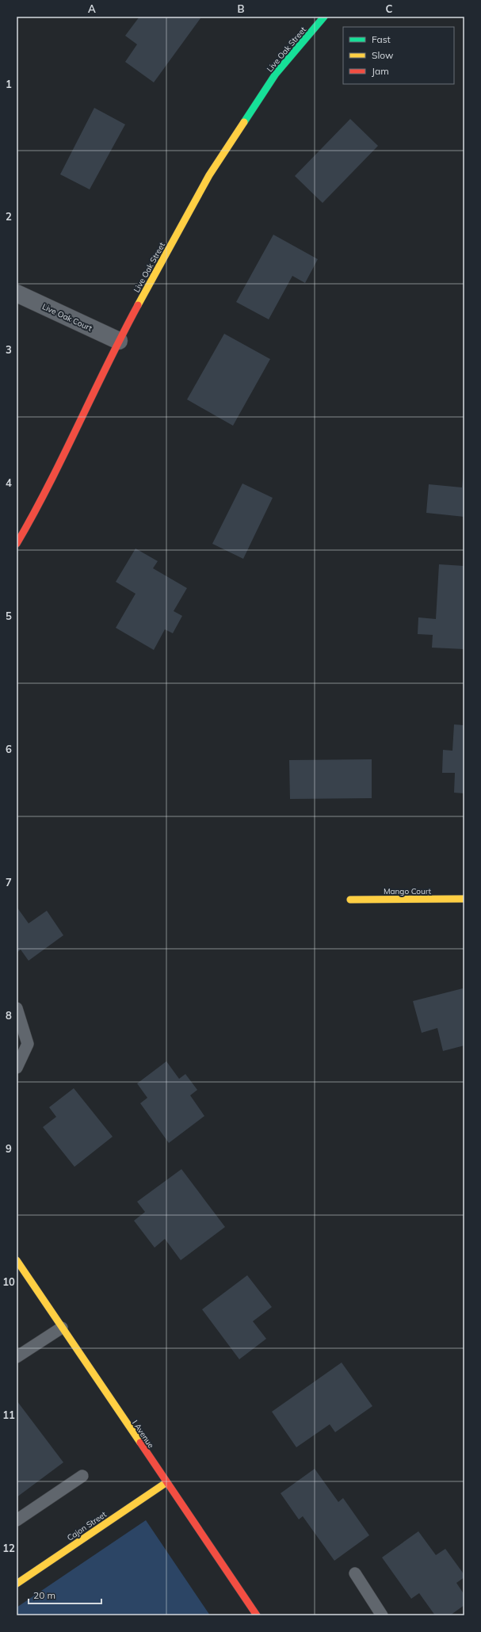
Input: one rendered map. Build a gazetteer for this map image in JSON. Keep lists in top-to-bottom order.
{
  "streets": {
    "street": [
      "Live Oak Street",
      "Live Oak Court",
      "Mango Court",
      "I Avenue",
      "Cajon Street"
    ]
  },
  "crossings": [
    ["Live Oak Street", "Live Oak Court"],
    ["I Avenue", "Cajon Street"]
  ],
  "legend": ["Fast", "Slow", "Jam"],
  "scale_bar": "20 m",
  "grid": {
    "columns": ["A", "B", "C"],
    "rows": [
      "1",
      "2",
      "3",
      "4",
      "5",
      "6",
      "7",
      "8",
      "9",
      "10",
      "11",
      "12"
    ]
  }
}
